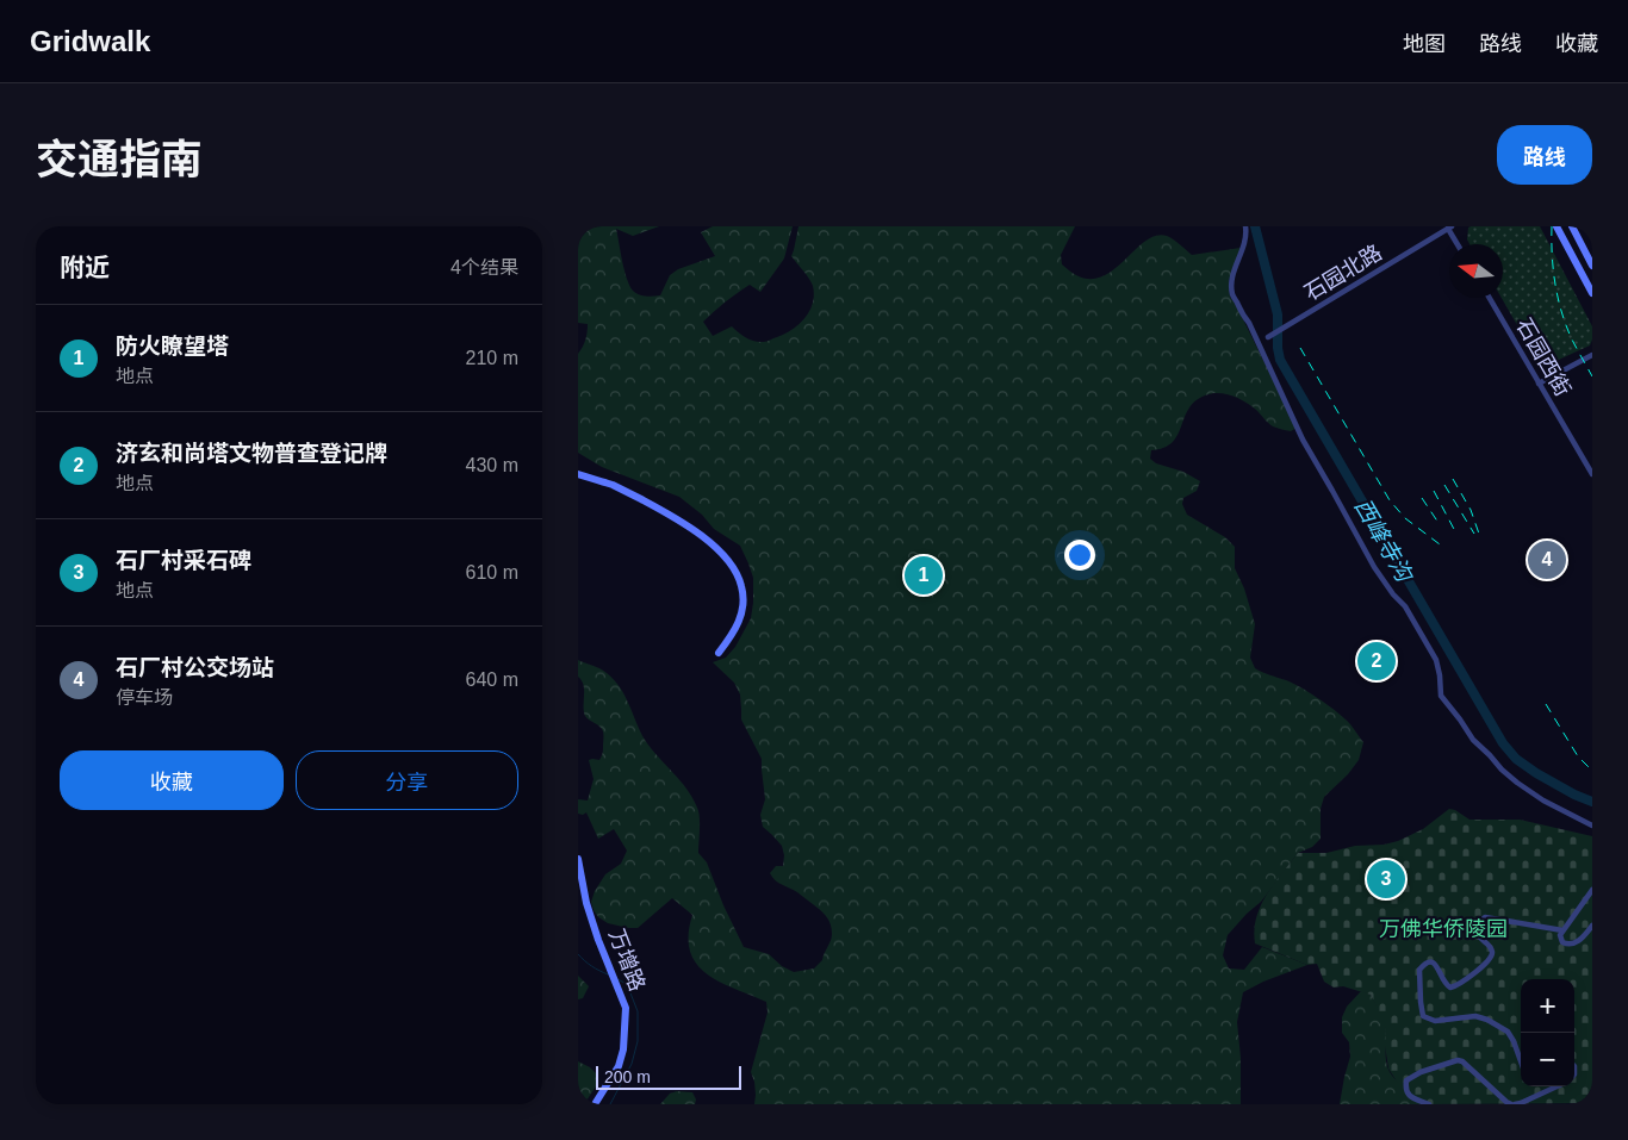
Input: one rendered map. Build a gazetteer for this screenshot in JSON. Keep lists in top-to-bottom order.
{
  "streets": {
    "street": ["石园北路", "石园西街", "万增路"]
  },
  "water": ["西峰寺沟"],
  "parks": ["万佛华侨陵园"],
  "scale_bar": "200 m",
  "north": "left",
  "page": {
    "header": "Gridwalk",
    "nav": ["地图", "路线", "收藏"],
    "title": "交通指南",
    "buttons": [
      "路线",
      ["收藏", "分享"]
    ],
    "heading": ["附近", "4个结果"],
    "list": [
      {
        "mark": "1",
        "name": "防火瞭望塔",
        "note": "地点",
        "value": "210 m"
      },
      {
        "mark": "2",
        "name": "济玄和尚塔文物普查登记牌",
        "note": "地点",
        "value": "430 m"
      },
      {
        "mark": "3",
        "name": "石厂村采石碑",
        "note": "地点",
        "value": "610 m"
      },
      {
        "mark": "4",
        "name": "石厂村公交场站",
        "note": "停车场",
        "value": "640 m"
      }
    ],
    "pins": [
      "4",
      "1",
      "2",
      "3"
    ],
    "map_buttons": ["+", "−"],
    "scale": "200 m"
  }
}
